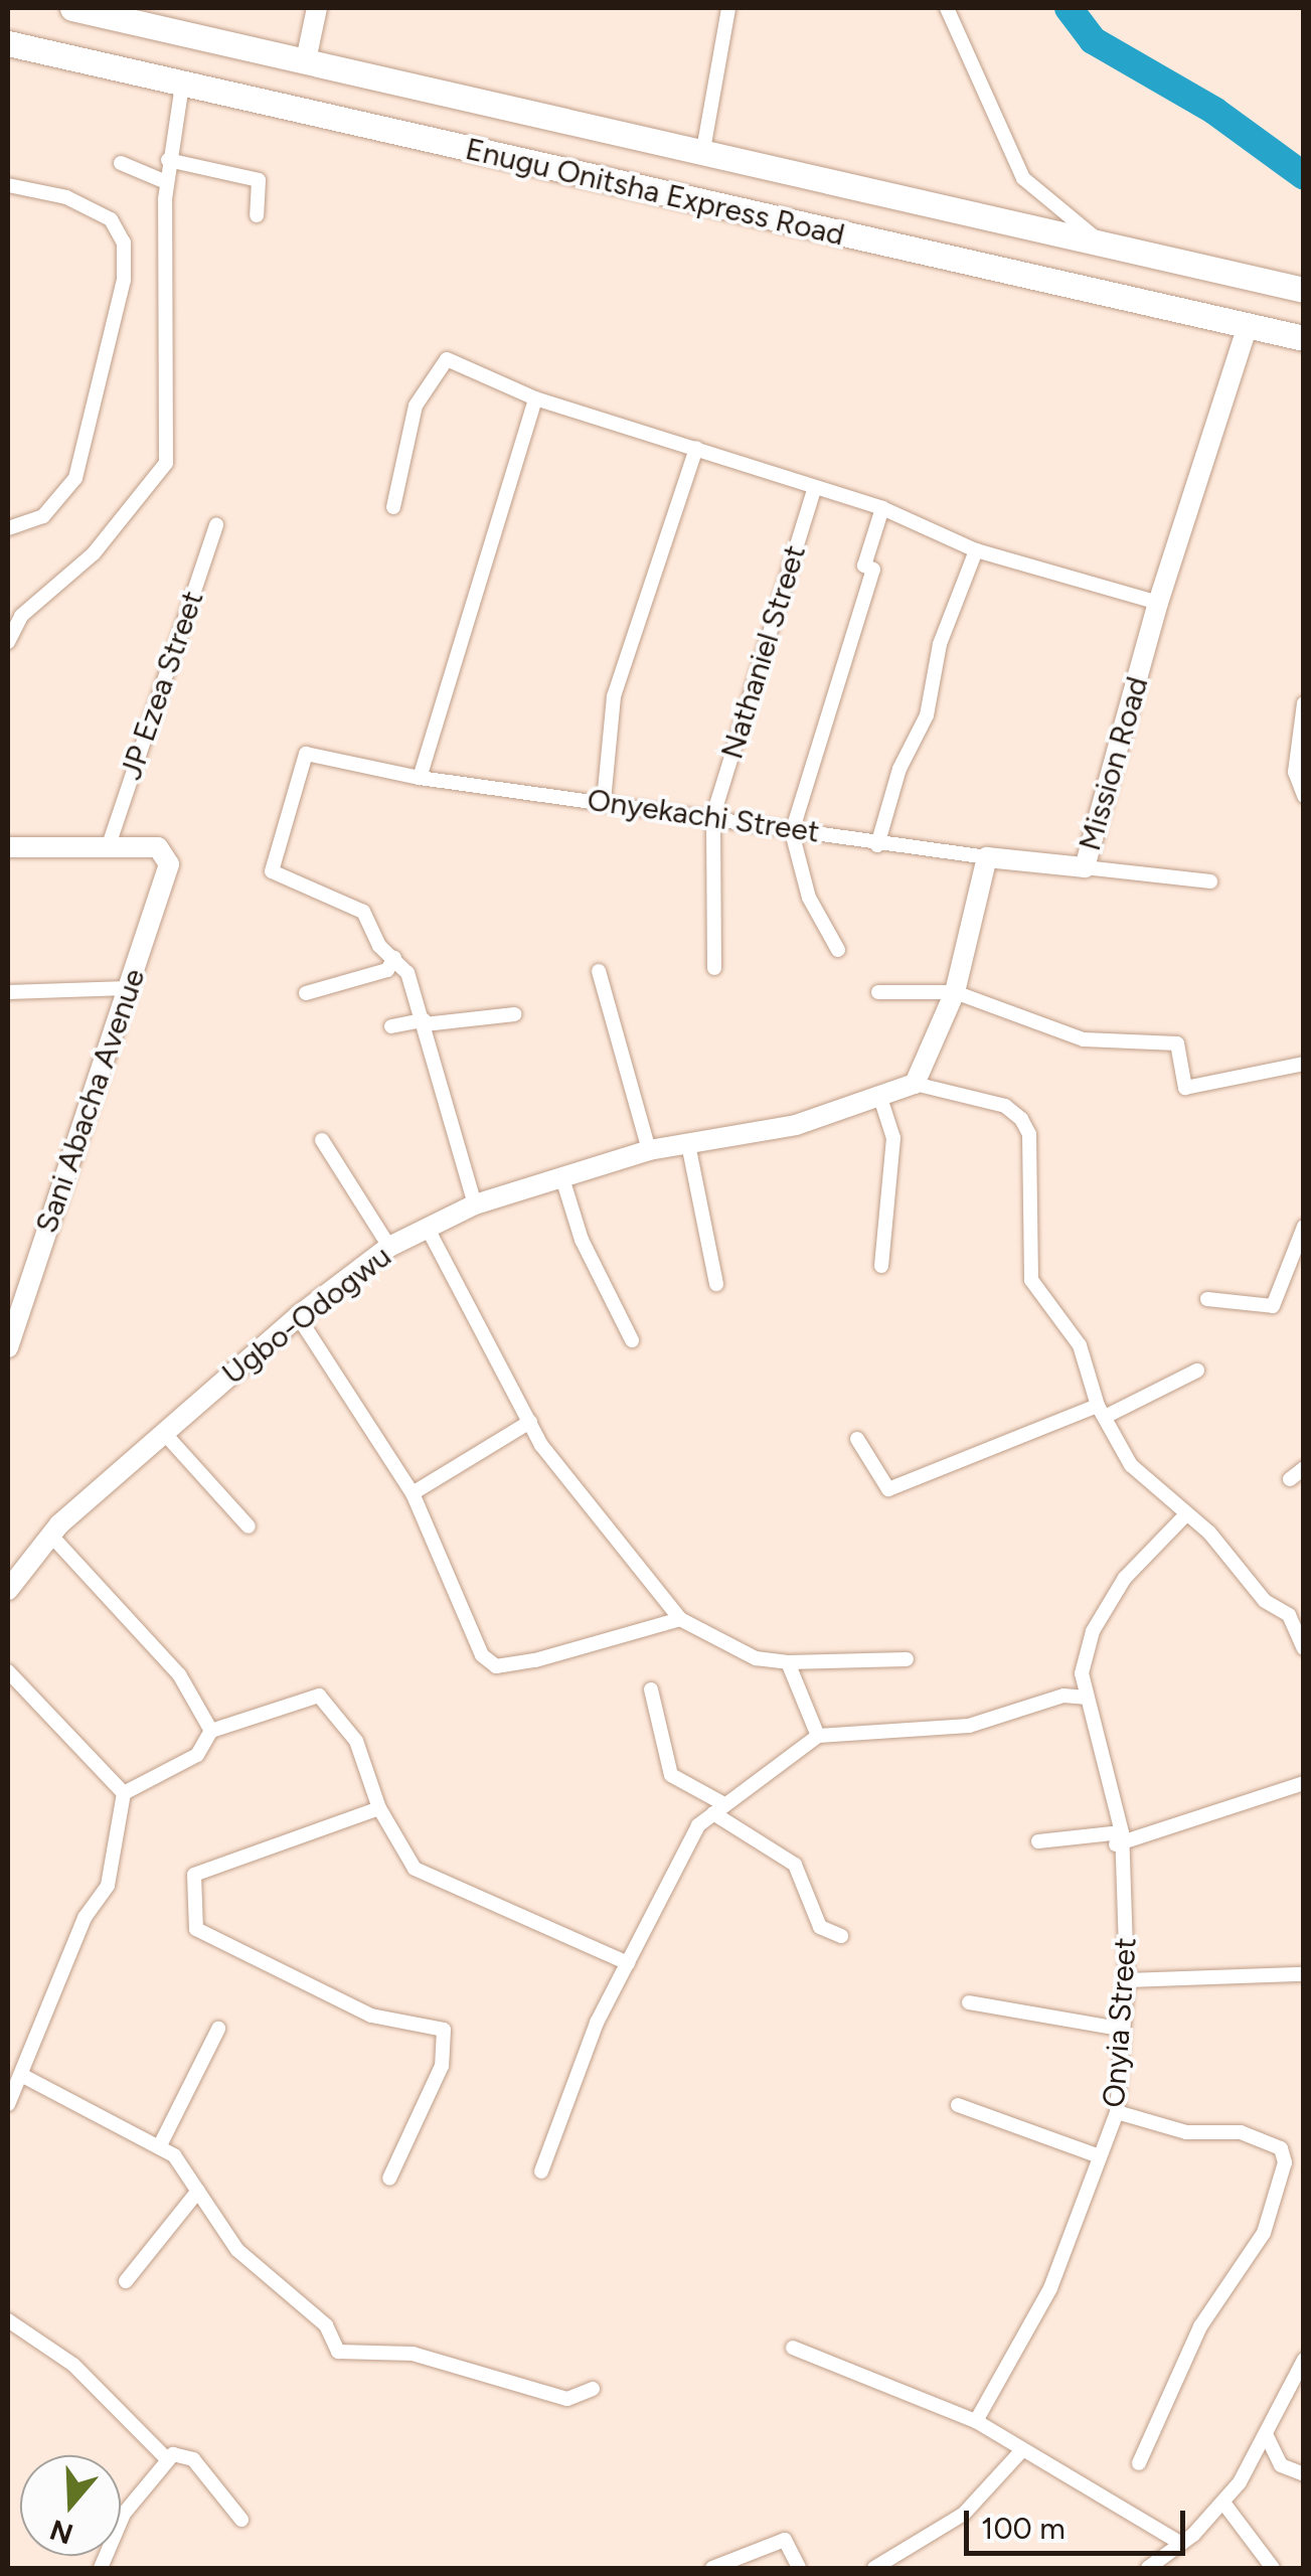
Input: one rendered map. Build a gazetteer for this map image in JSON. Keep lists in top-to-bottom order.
{
  "streets": {
    "highway": ["Enugu Onitsha Express Road"],
    "street": [
      "Nathaniel Street",
      "JP Ezea Street",
      "Mission Road",
      "Onyekachi Street",
      "Sani Abacha Avenue",
      "Ugbo-Odogwu",
      "Onyia Street"
    ]
  },
  "crossings": [
    ["Enugu Onitsha Express Road", "Mission Road"],
    ["Nathaniel Street", "Onyekachi Street"],
    ["JP Ezea Street", "Sani Abacha Avenue"],
    ["Mission Road", "Onyekachi Street"]
  ],
  "scale_bar": "100 m",
  "north": "bottom"
}
